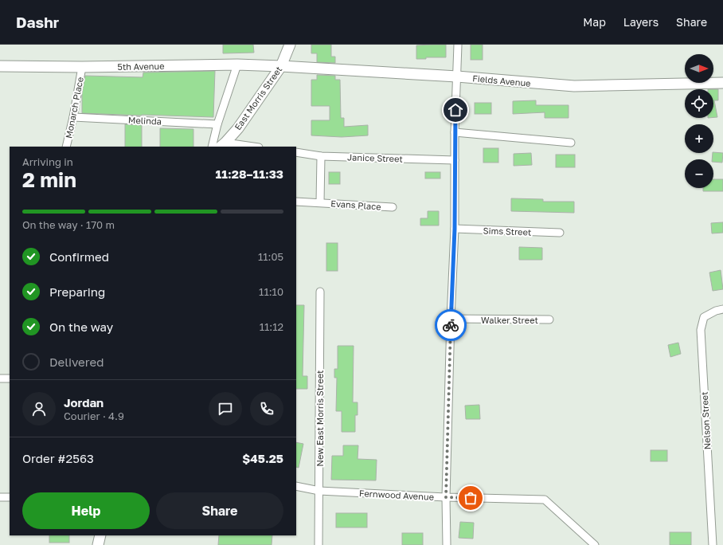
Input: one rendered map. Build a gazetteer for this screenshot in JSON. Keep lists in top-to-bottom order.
{
  "streets": {
    "street": [
      "5th Avenue",
      "Fields Avenue",
      "East Morris Street",
      "Monarch Place",
      "Melinda",
      "Janice Street",
      "Evans Place",
      "Sims Street",
      "Walker Street",
      "New East Morris Street",
      "Nelson Street",
      "Fernwood Avenue"
    ]
  },
  "crossings": [
    ["5th Avenue", "Fields Avenue"],
    ["5th Avenue", "East Morris Street"],
    ["5th Avenue", "Monarch Place"],
    ["Fields Avenue", "East Morris Street"],
    ["Monarch Place", "Melinda"],
    ["Janice Street", "Evans Place"],
    ["New East Morris Street", "Fernwood Avenue"]
  ],
  "north": "right",
  "page": {
    "header": "Dashr",
    "nav": ["Map", "Layers", "Share"],
    "map_buttons": ["+", "−"],
    "heading": ["2 min", "Arriving in", "11:28–11:33"],
    "panel": [
      "Jordan",
      "Courier · 4.9",
      "Order #2563",
      "$45.25"
    ],
    "bar": "On the way · 170 m",
    "list": [
      ["Confirmed", "11:05"],
      ["Preparing", "11:10"],
      ["On the way", "11:12"],
      "Delivered"
    ],
    "buttons": ["Help", "Share"]
  }
}
